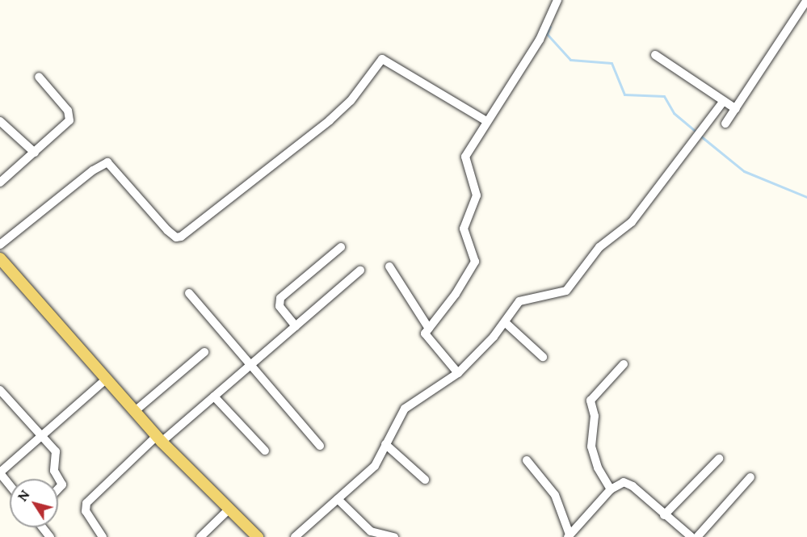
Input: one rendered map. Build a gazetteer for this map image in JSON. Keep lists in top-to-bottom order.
{
  "north": "top left"
}
